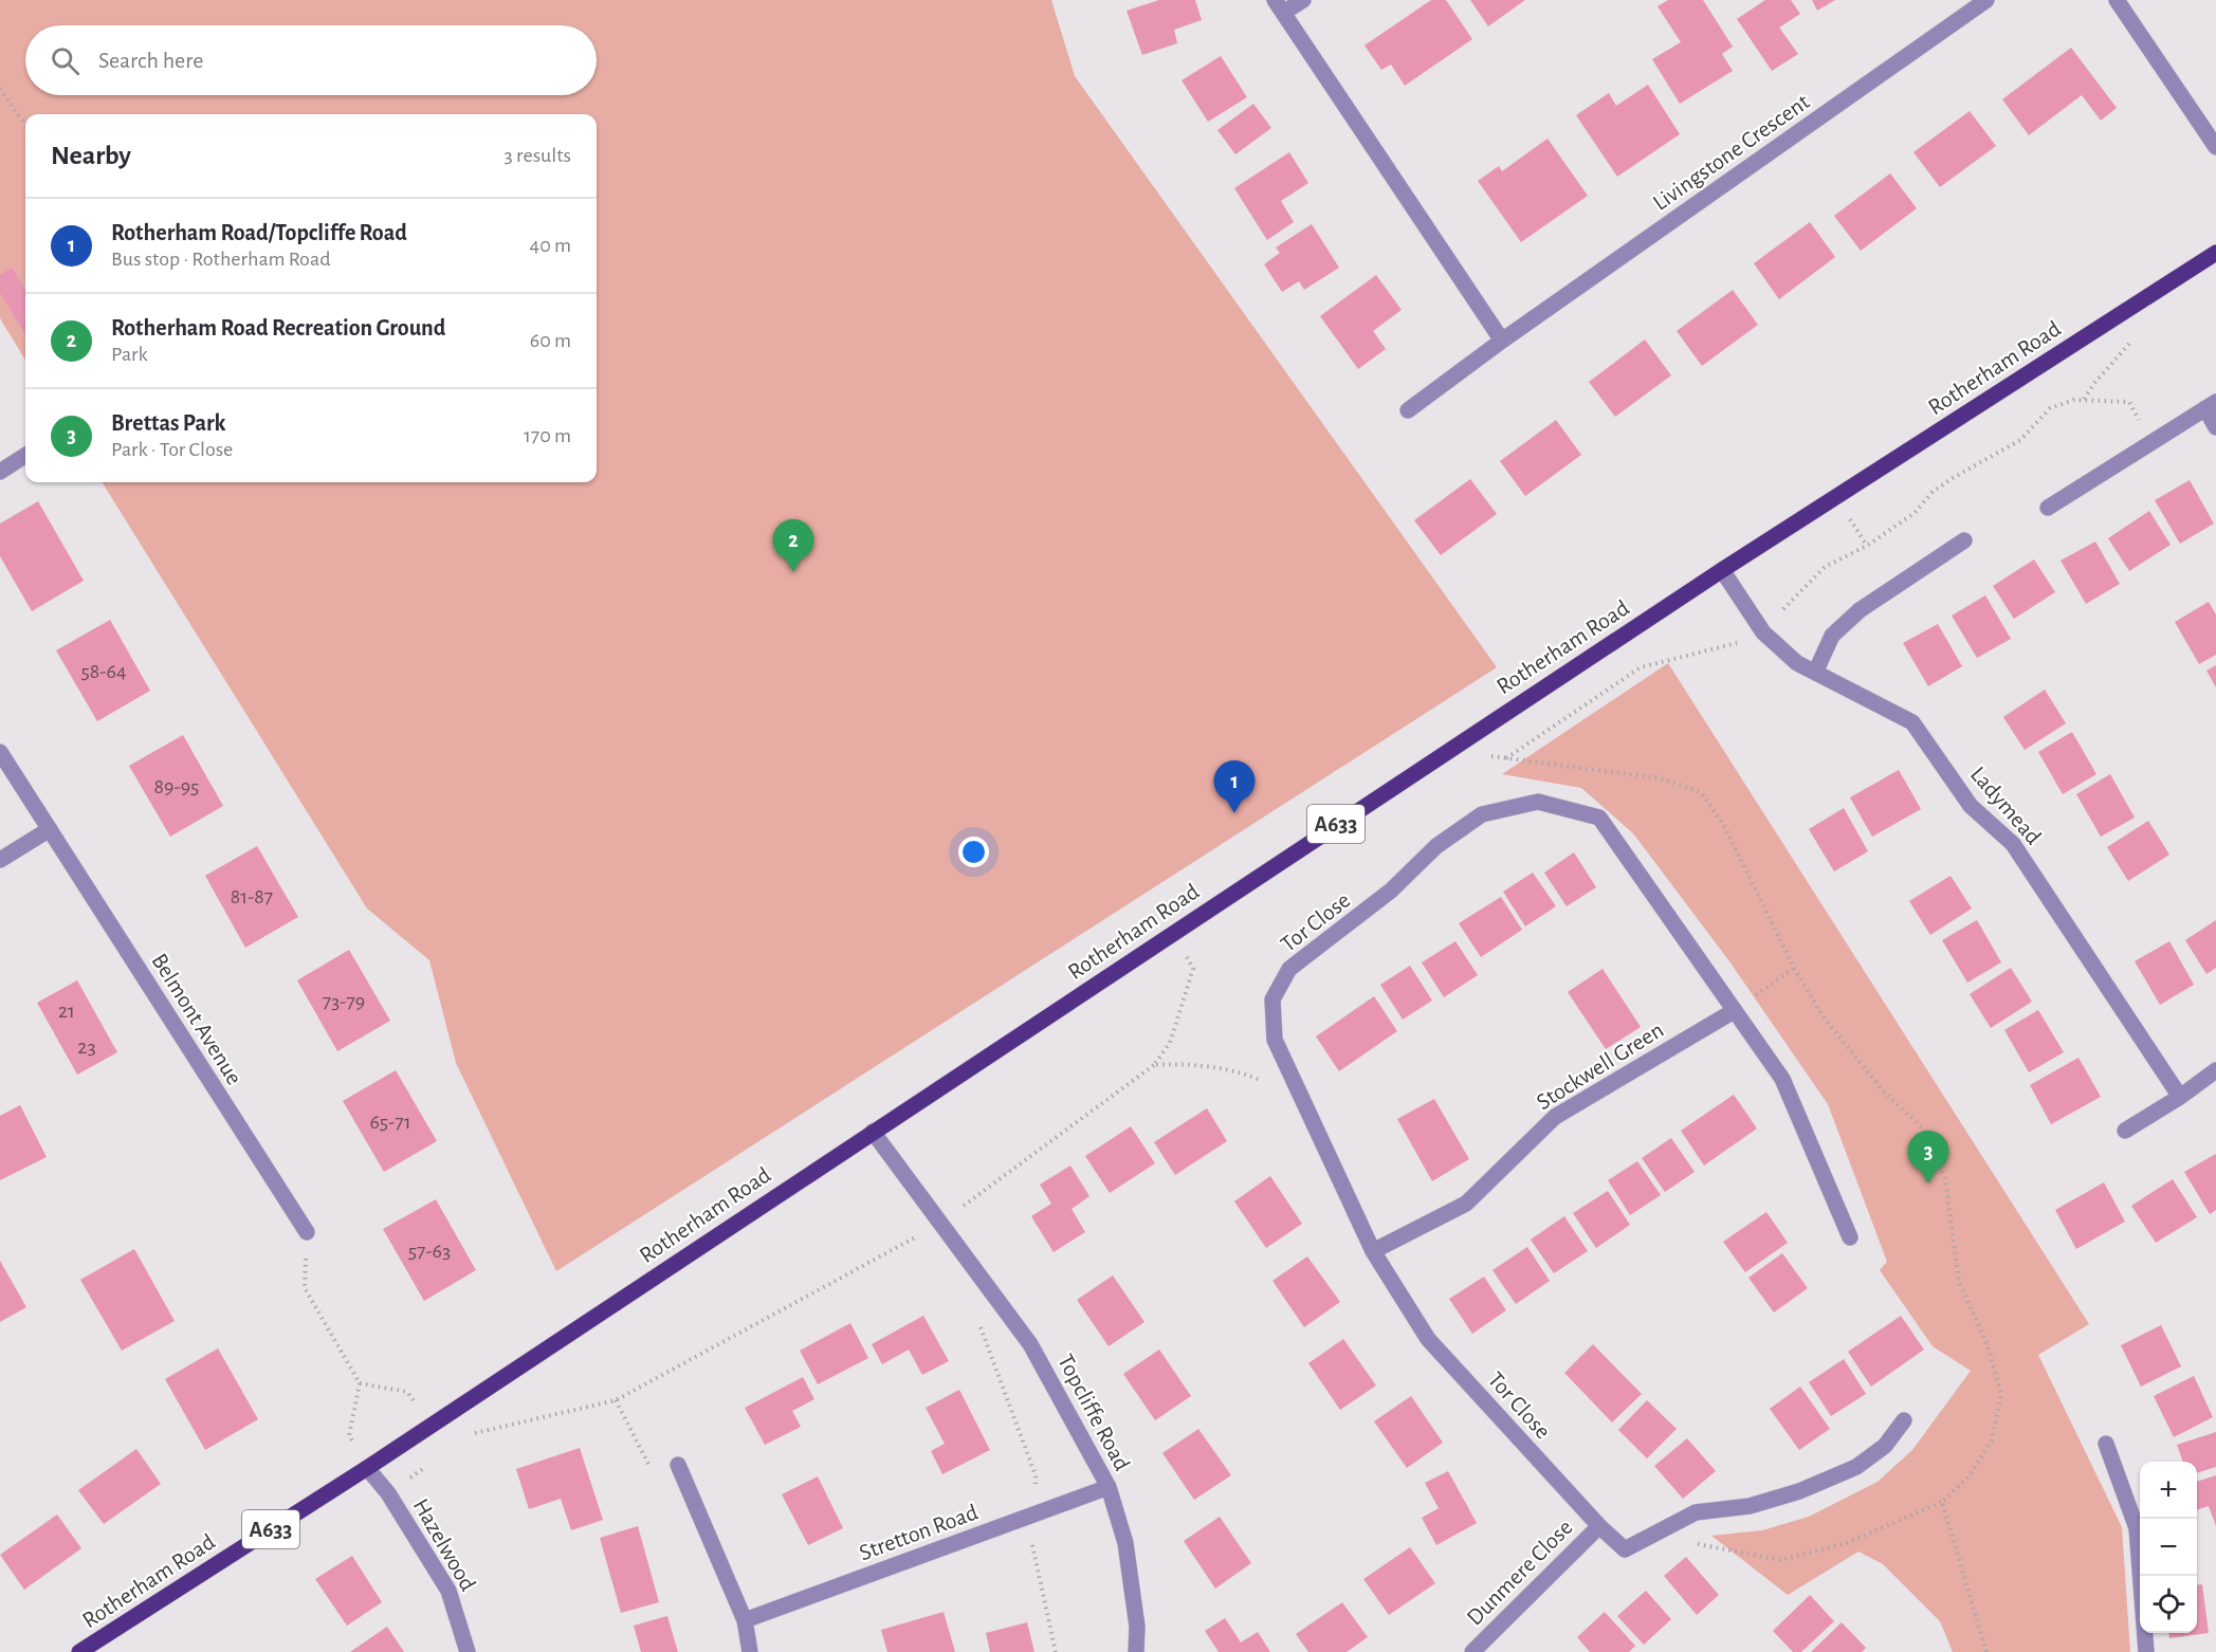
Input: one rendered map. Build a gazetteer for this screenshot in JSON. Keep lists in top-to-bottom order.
{
  "streets": {
    "main road": ["Rotherham Road", "A633"],
    "street": [
      "Livingstone Crescent",
      "Ladymead",
      "Tor Close",
      "Belmont Avenue",
      "Stockwell Green",
      "Topcliffe Road",
      "Stretton Road",
      "Hazelwood",
      "Dunmere Close"
    ]
  },
  "crossings": [
    ["Rotherham Road", "Ladymead"],
    ["Rotherham Road", "Topcliffe Road"],
    ["Rotherham Road", "Hazelwood"],
    ["Tor Close", "Stockwell Green"],
    ["Tor Close", "Dunmere Close"],
    ["Topcliffe Road", "Stretton Road"]
  ],
  "house_numbers": [
    "58-64",
    "89-95",
    "81-87",
    "73-79",
    "21",
    "23",
    "65-71",
    "57-63"
  ],
  "page": {
    "search": "Search here",
    "heading": ["Nearby", "3 results"],
    "list": [
      {
        "mark": "1",
        "name": "Rotherham Road/Topcliffe Road",
        "note": "Bus stop · Rotherham Road",
        "value": "40 m"
      },
      {
        "mark": "2",
        "name": "Rotherham Road Recreation Ground",
        "note": "Park",
        "value": "60 m"
      },
      {
        "mark": "3",
        "name": "Brettas Park",
        "note": "Park · Tor Close",
        "value": "170 m"
      }
    ],
    "pins": ["2", "1", "3"],
    "map_buttons": ["+", "−"]
  }
}
